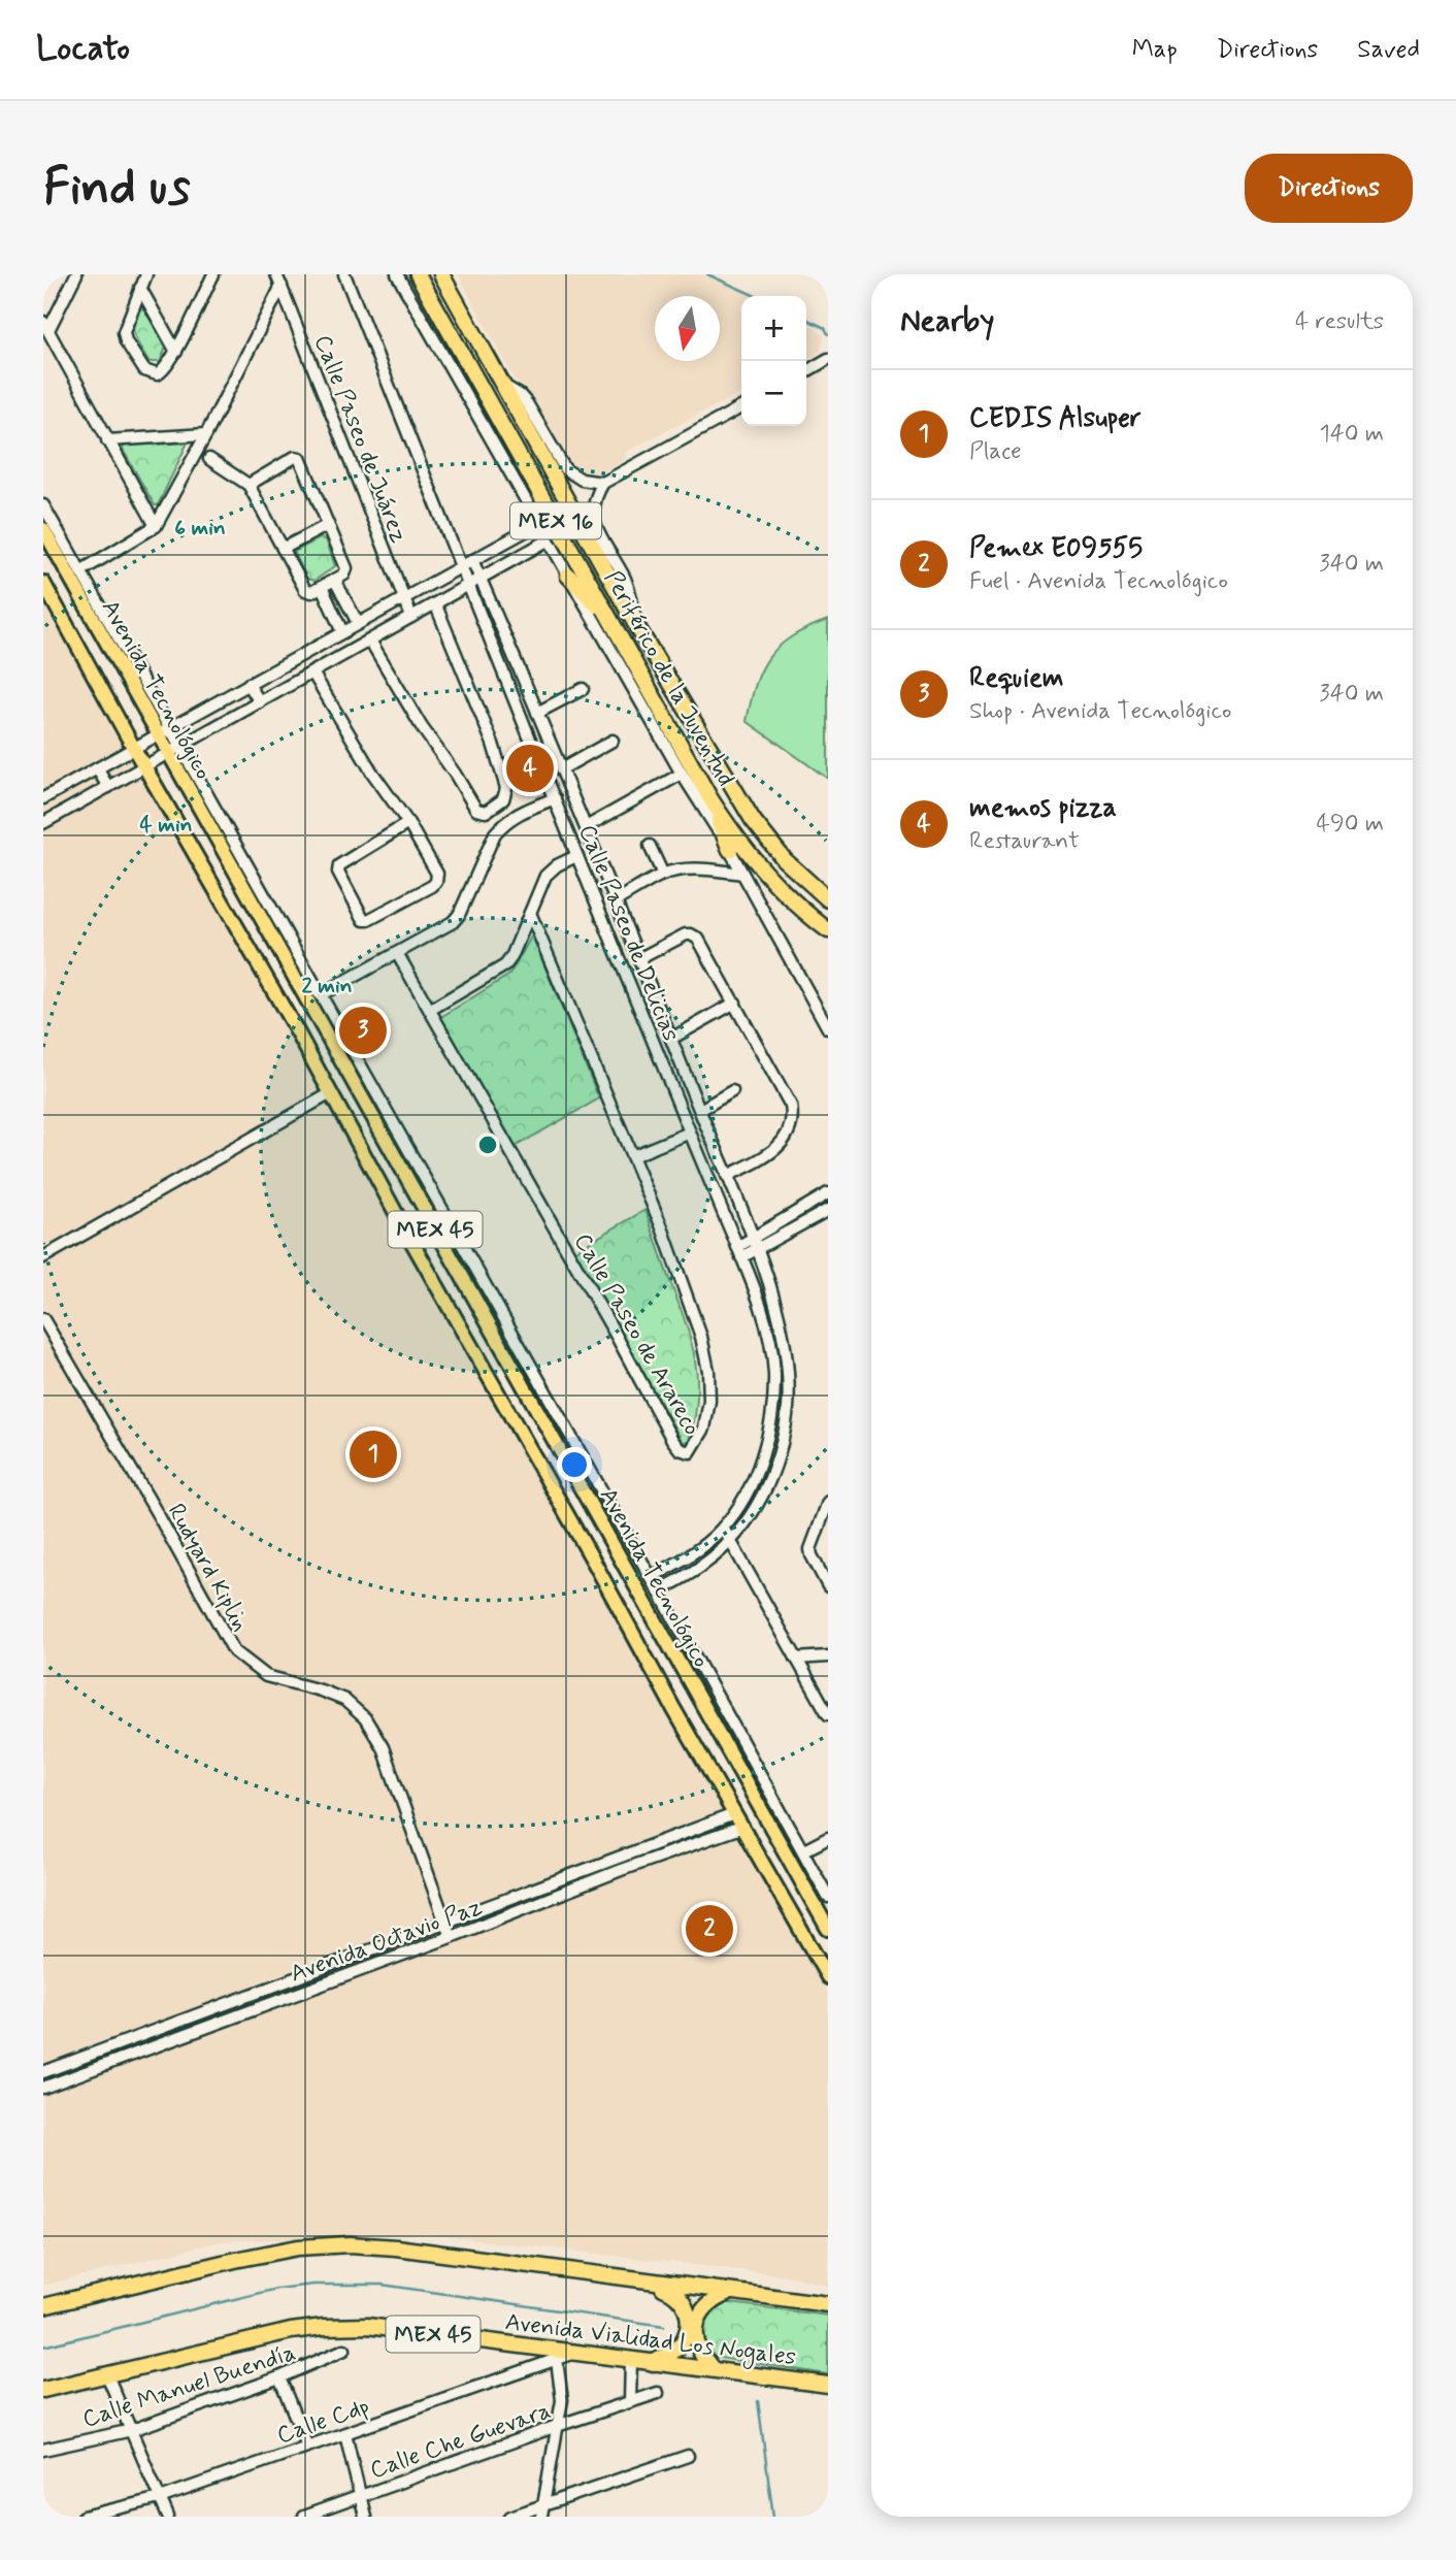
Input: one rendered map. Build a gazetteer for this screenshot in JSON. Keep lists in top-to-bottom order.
{
  "streets": {
    "highway": [
      "MEX 16",
      "Periférico de la Juventud",
      "MEX 45",
      "Avenida Vialidad Los Nogales"
    ],
    "main road": ["Avenida Tecnológico"],
    "street": [
      "Calle Paseo de Juárez",
      "Calle Paseo de Delicias",
      "Calle Paseo de Arareco",
      "Rudyard Kiplin",
      "Avenida Octavio Paz",
      "Calle Manuel Buendía",
      "Calle Cdp",
      "Calle Che Guevara"
    ]
  },
  "crossings": [
    ["Avenida Tecnológico", "Avenida Octavio Paz"],
    ["Rudyard Kiplin", "Avenida Octavio Paz"],
    ["Avenida Vialidad Los Nogales", "Calle Cdp"]
  ],
  "north": "bottom",
  "page": {
    "header": "Locato",
    "nav": ["Map", "Directions", "Saved"],
    "buttons": "Directions",
    "title": "Find us",
    "heading": ["Nearby", "4 results"],
    "map_buttons": ["+", "−"],
    "list": [
      {
        "mark": "1",
        "name": "CEDIS Alsuper",
        "note": "Place",
        "value": "140 m"
      },
      {
        "mark": "2",
        "name": "Pemex E09555",
        "note": "Fuel · Avenida Tecnológico",
        "value": "340 m"
      },
      {
        "mark": "3",
        "name": "Requiem",
        "note": "Shop · Avenida Tecnológico",
        "value": "340 m"
      },
      {
        "mark": "4",
        "name": "memos pizza",
        "note": "Restaurant",
        "value": "490 m"
      }
    ],
    "pins": [
      "4",
      "3",
      "1",
      "2"
    ]
  },
  "rings": ["6 min", "4 min", "2 min"]
}
